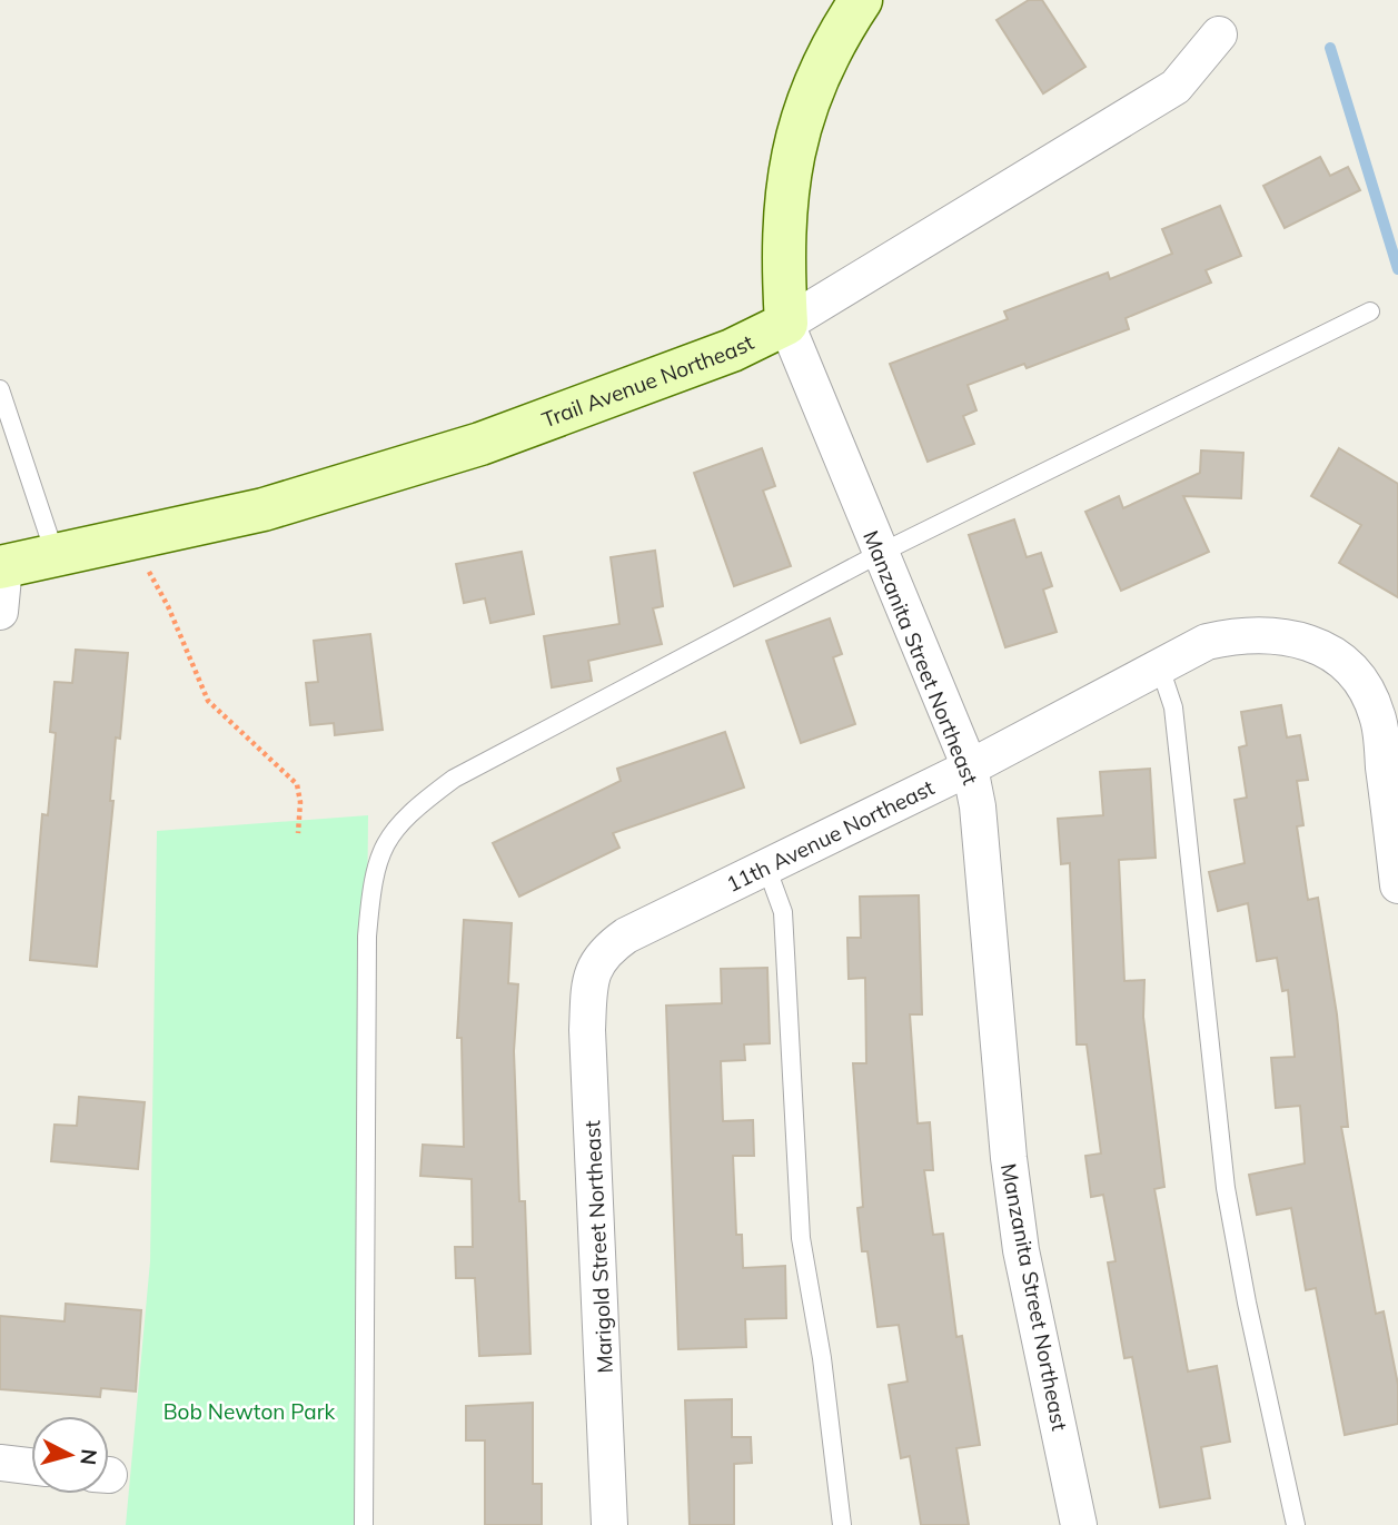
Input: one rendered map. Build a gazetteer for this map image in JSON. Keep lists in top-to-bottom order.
{
  "streets": {
    "street": [
      "Trail Avenue Northeast",
      "Manzanita Street Northeast",
      "11th Avenue Northeast",
      "Marigold Street Northeast"
    ]
  },
  "crossings": [
    ["Trail Avenue Northeast", "Manzanita Street Northeast"],
    ["Manzanita Street Northeast", "11th Avenue Northeast"],
    ["11th Avenue Northeast", "Marigold Street Northeast"]
  ],
  "parks": ["Bob Newton Park"],
  "north": "right"
}
